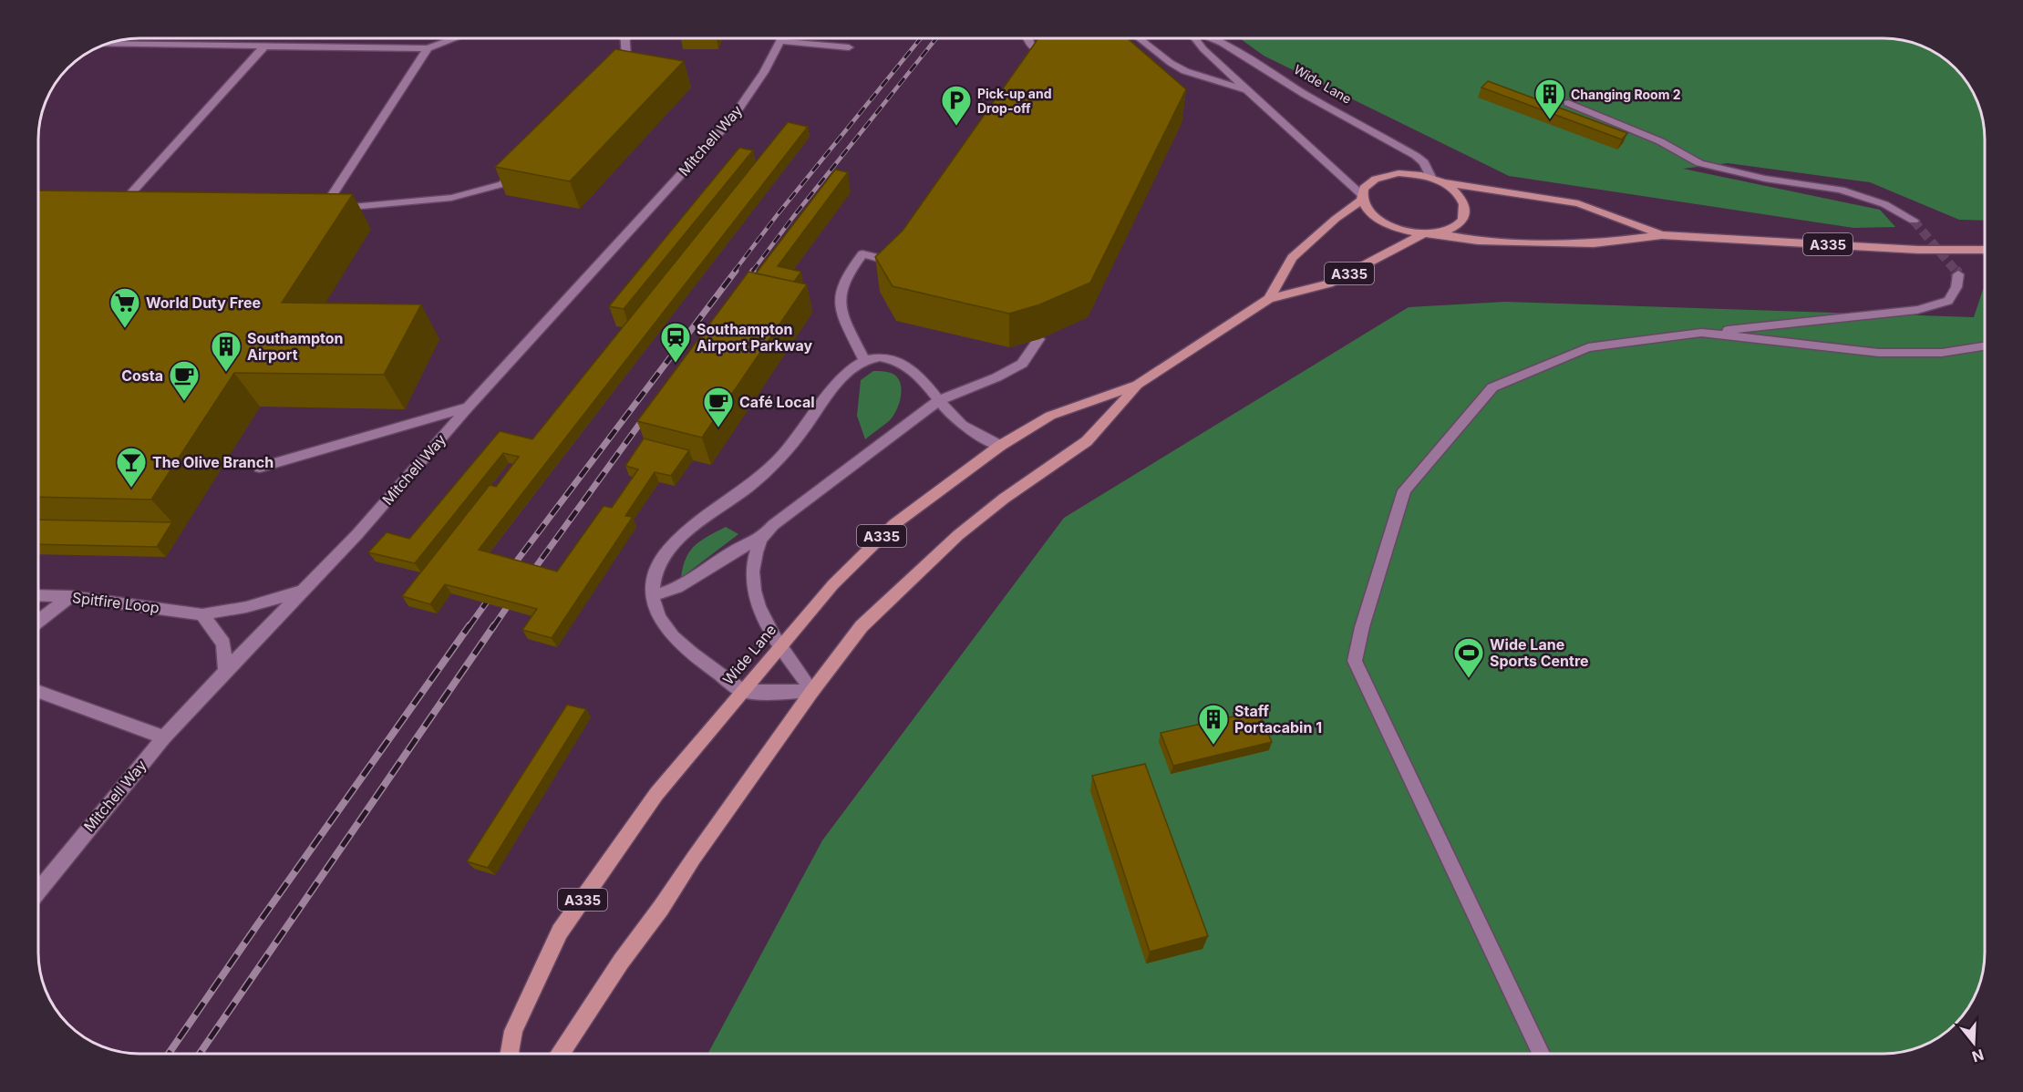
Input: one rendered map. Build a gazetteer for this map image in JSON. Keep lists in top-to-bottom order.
{
  "streets": {
    "main road": ["Wide Lane", "A335"],
    "street": ["Mitchell Way", "Spitfire Loop"]
  },
  "crossings": [
    ["Wide Lane", "A335"],
    ["Mitchell Way", "Spitfire Loop"]
  ],
  "places": {
    "building": ["Changing Room 2", "Southampton Airport", "Staff Portacabin 1"],
    "parking": ["Pick-up and Drop-off"],
    "supermarket": ["World Duty Free"],
    "station": ["Southampton Airport Parkway"],
    "cafe": ["Costa", "Café Local"],
    "bar": ["The Olive Branch"],
    "sports": ["Wide Lane Sports Centre"]
  },
  "north": "bottom"
}
